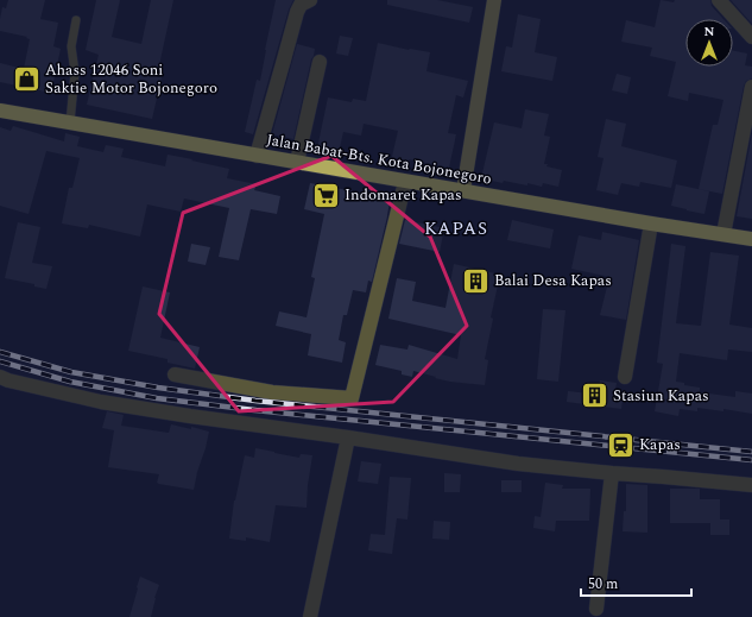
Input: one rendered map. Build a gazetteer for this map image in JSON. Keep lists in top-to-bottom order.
{
  "streets": {
    "highway": ["Jalan Babat-Bts. Kota Bojonegoro"]
  },
  "districts": ["KAPAS"],
  "places": {
    "shop": ["Ahass 12046 Soni Saktie Motor Bojonegoro"],
    "supermarket": ["Indomaret Kapas"],
    "building": ["Balai Desa Kapas", "Stasiun Kapas"],
    "station": ["Kapas"]
  },
  "scale_bar": "50 m",
  "north": "top"
}
